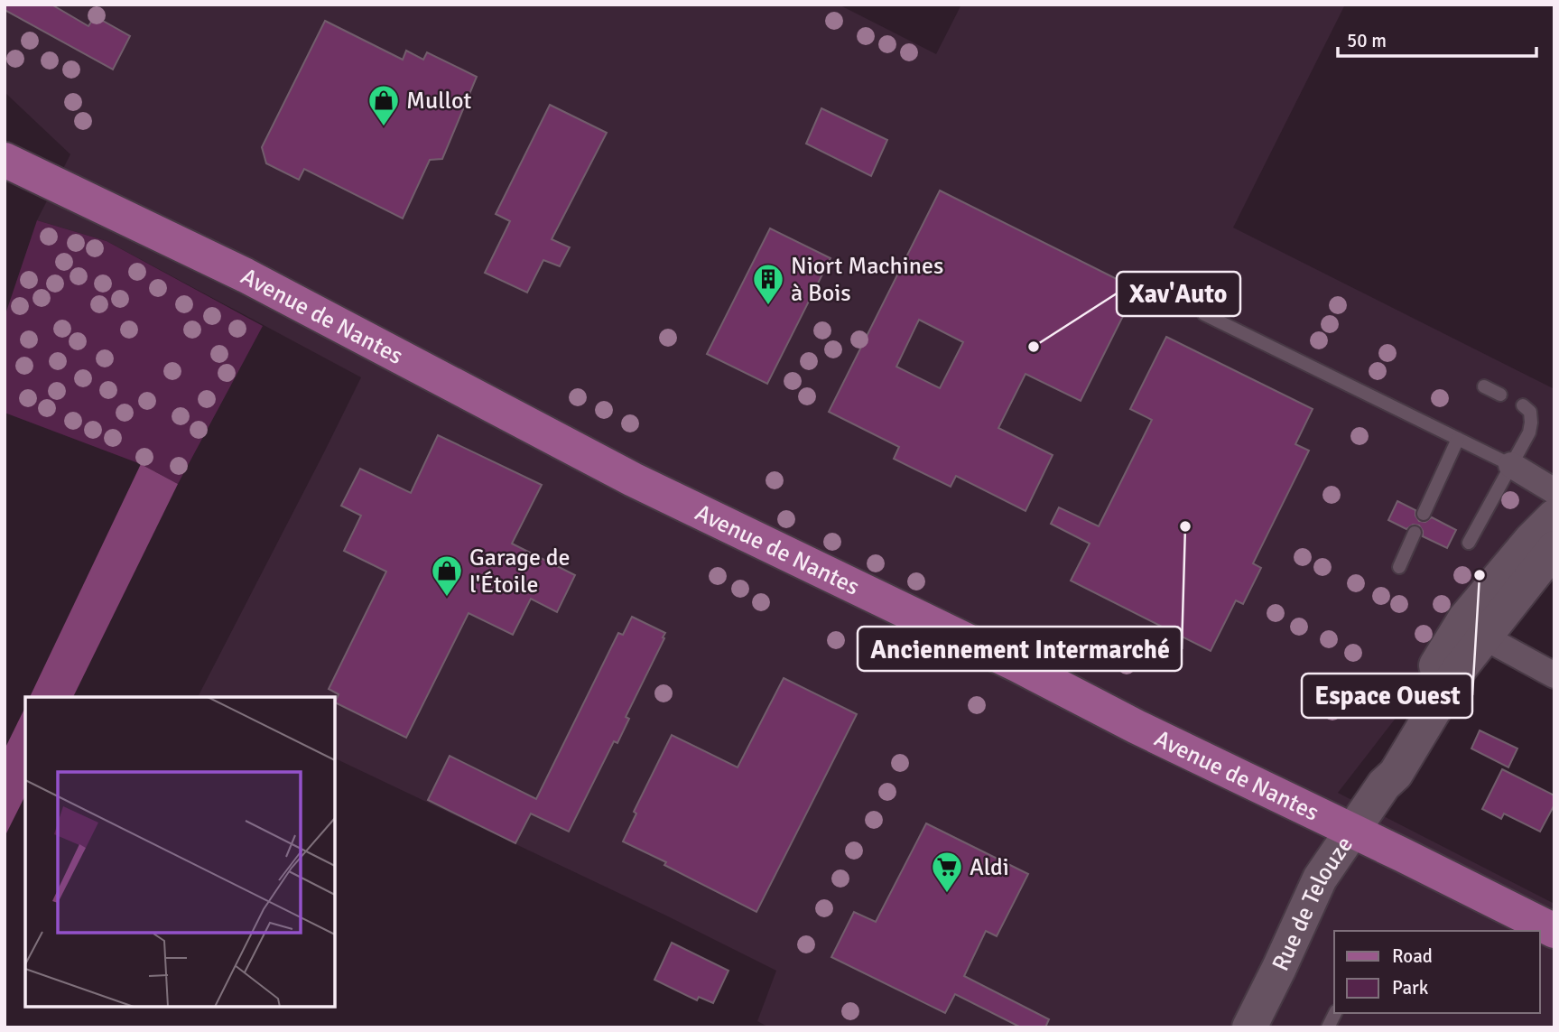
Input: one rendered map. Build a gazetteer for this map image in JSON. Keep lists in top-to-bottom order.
{
  "streets": {
    "main road": ["Avenue de Nantes"],
    "street": ["Rue de Telouze"]
  },
  "crossings": [
    ["Avenue de Nantes", "Rue de Telouze"]
  ],
  "places": {
    "shop": ["Mullot", "Garage de l'Étoile"],
    "building": ["Niort Machines à Bois"],
    "other": ["Xav'Auto", "Anciennement Intermarché", "Espace Ouest"],
    "supermarket": ["Aldi"]
  },
  "legend": ["Road", "Park"],
  "scale_bar": "50 m"
}
